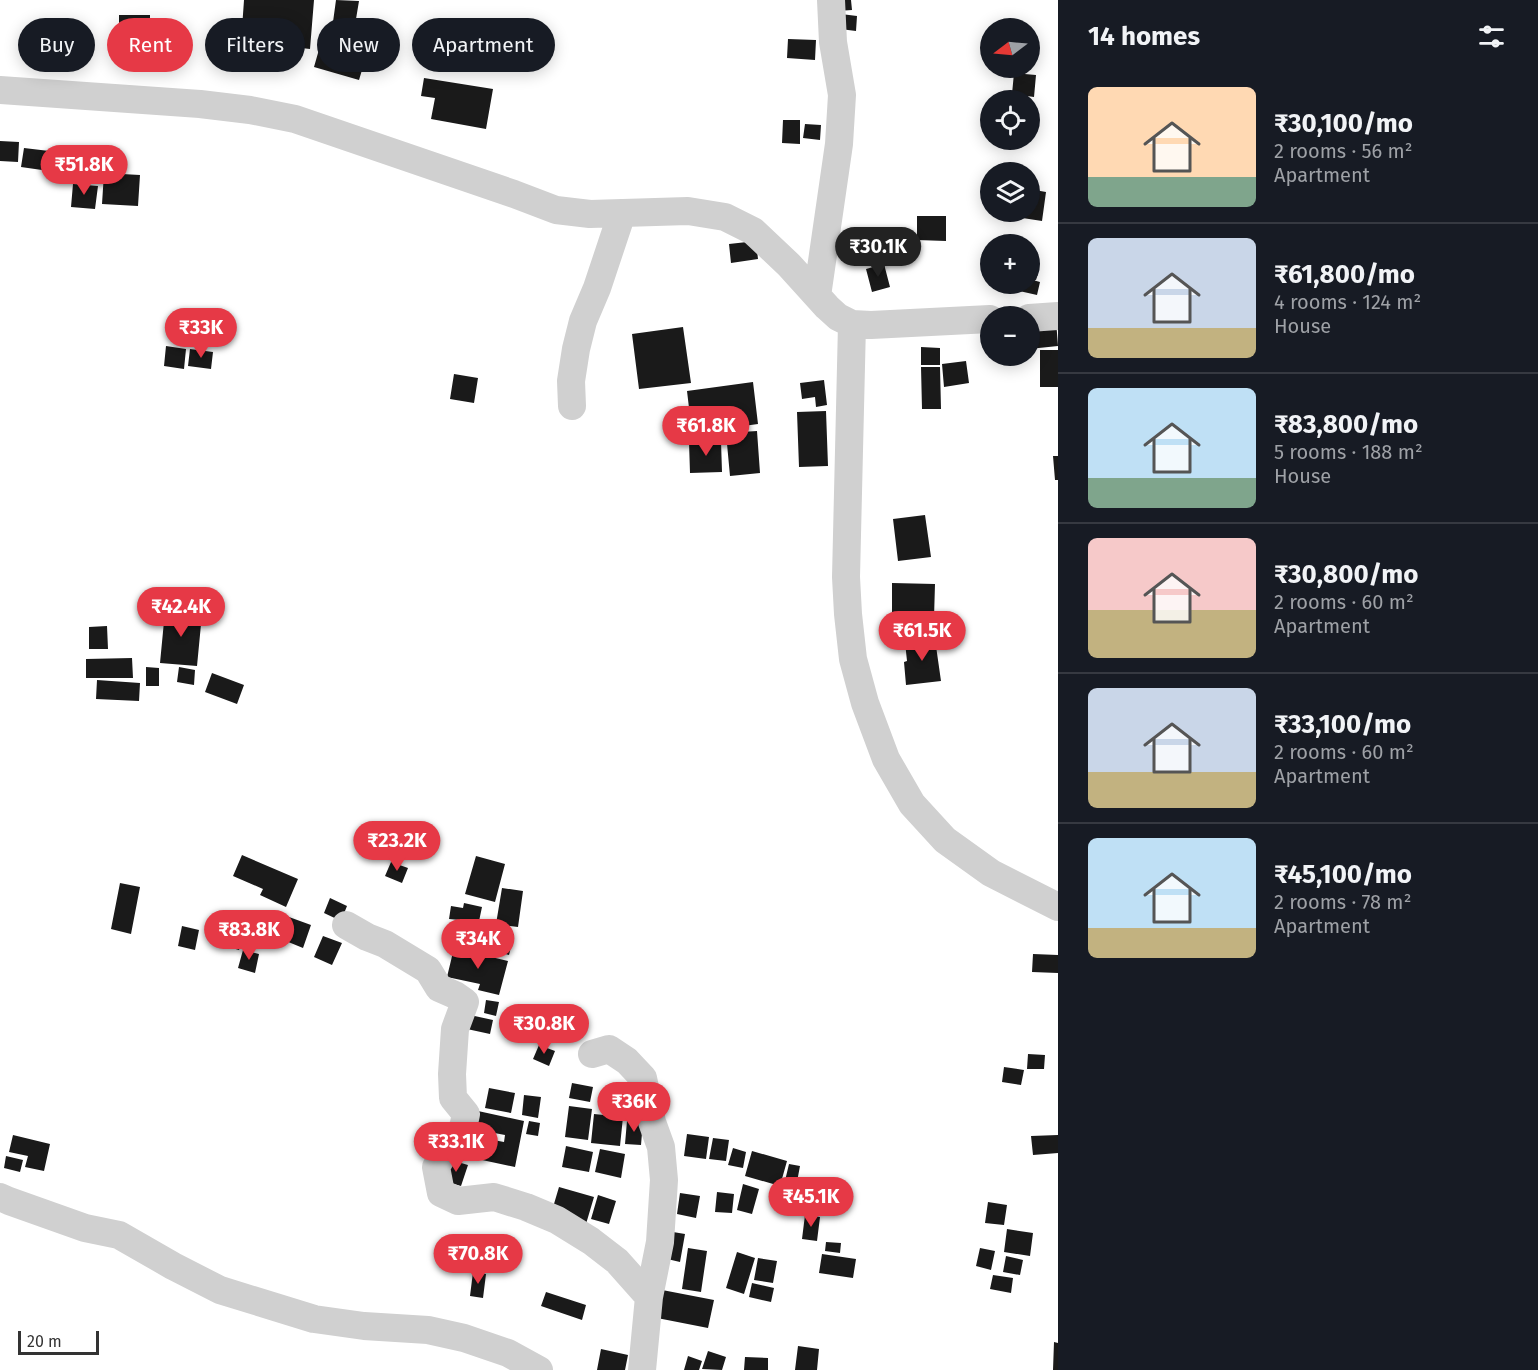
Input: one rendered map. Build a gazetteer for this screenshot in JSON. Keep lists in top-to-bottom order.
{
  "scale_bar": "20 m",
  "north": "left",
  "page": {
    "heading": "14 homes",
    "map_buttons": ["+", "−"],
    "chip": [
      "Buy",
      "Rent",
      "Filters",
      "New",
      "Apartment"
    ],
    "list": [
      {
        "name": "₹30,100/mo",
        "note": "2 rooms · 56 m² · Apartment"
      },
      {
        "name": "₹61,800/mo",
        "note": "4 rooms · 124 m² · House"
      },
      {
        "name": "₹83,800/mo",
        "note": "5 rooms · 188 m² · House"
      },
      {
        "name": "₹30,800/mo",
        "note": "2 rooms · 60 m² · Apartment"
      },
      {
        "name": "₹33,100/mo",
        "note": "2 rooms · 60 m² · Apartment"
      },
      {
        "name": "₹45,100/mo",
        "note": "2 rooms · 78 m² · Apartment"
      }
    ],
    "price": [
      "₹51.8K",
      "₹30.1K",
      "₹33K",
      "₹61.8K",
      "₹42.4K",
      "₹61.5K",
      "₹23.2K",
      "₹83.8K",
      "₹34K",
      "₹30.8K",
      "₹36K",
      "₹33.1K",
      "₹45.1K",
      "₹70.8K"
    ],
    "scale": "20 m"
  }
}
